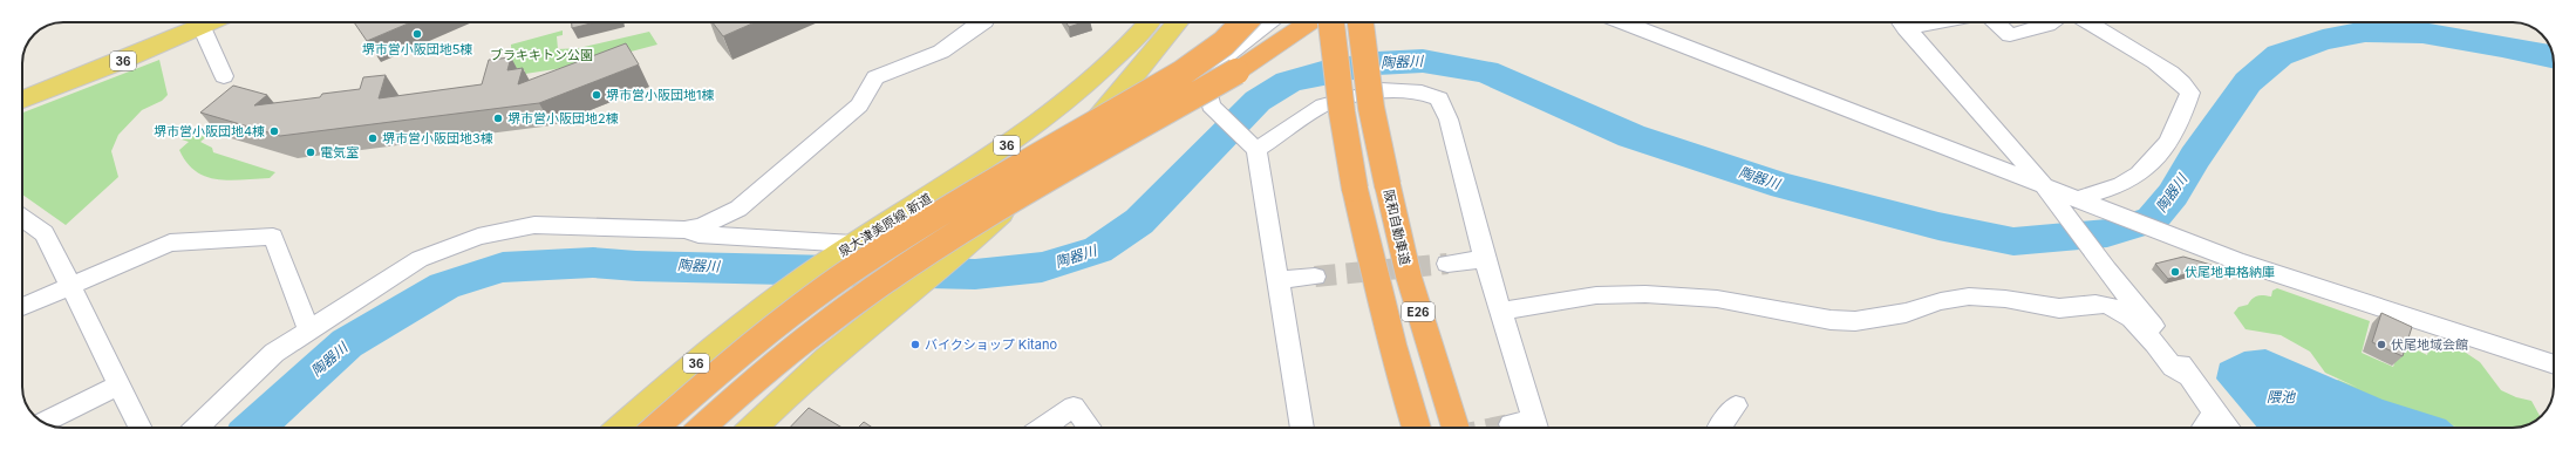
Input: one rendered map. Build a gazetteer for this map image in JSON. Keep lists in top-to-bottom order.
{
  "streets": {
    "highway": ["阪和自動車道", "E26"],
    "main road": ["36", "泉大津美原線 新道"]
  },
  "water": ["陶器川", "隈池"],
  "parks": ["ブラキキトン公園"],
  "places": [
    "堺市営小阪団地5棟",
    "堺市営小阪団地1棟",
    "堺市営小阪団地2棟",
    "堺市営小阪団地4棟",
    "堺市営小阪団地3棟",
    "電気室",
    "伏尾地車格納庫",
    "バイクショップ Kitano",
    "伏尾地域会館"
  ]
}
